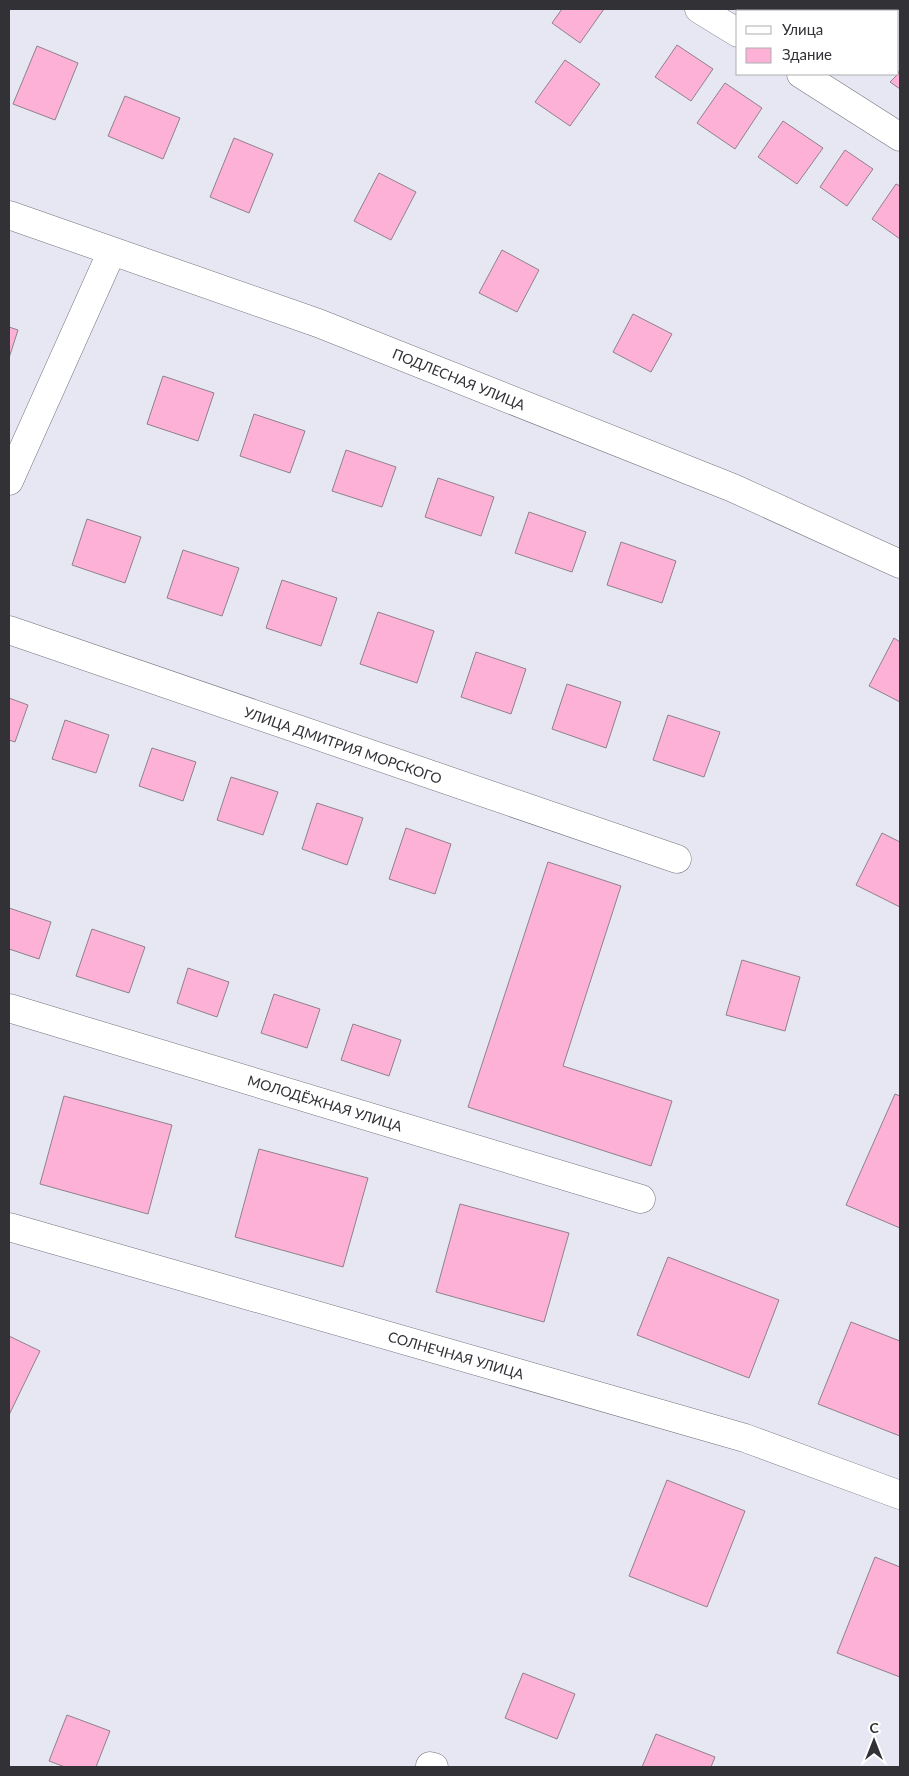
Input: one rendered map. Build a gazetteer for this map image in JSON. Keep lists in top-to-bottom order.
{
  "streets": {
    "street": [
      "ПОДЛЕСНАЯ УЛИЦА",
      "УЛИЦА ДМИТРИЯ МОРСКОГО",
      "МОЛОДЁЖНАЯ УЛИЦА",
      "СОЛНЕЧНАЯ УЛИЦА"
    ]
  },
  "legend": ["Улица", "Здание"],
  "north": "top"
}
